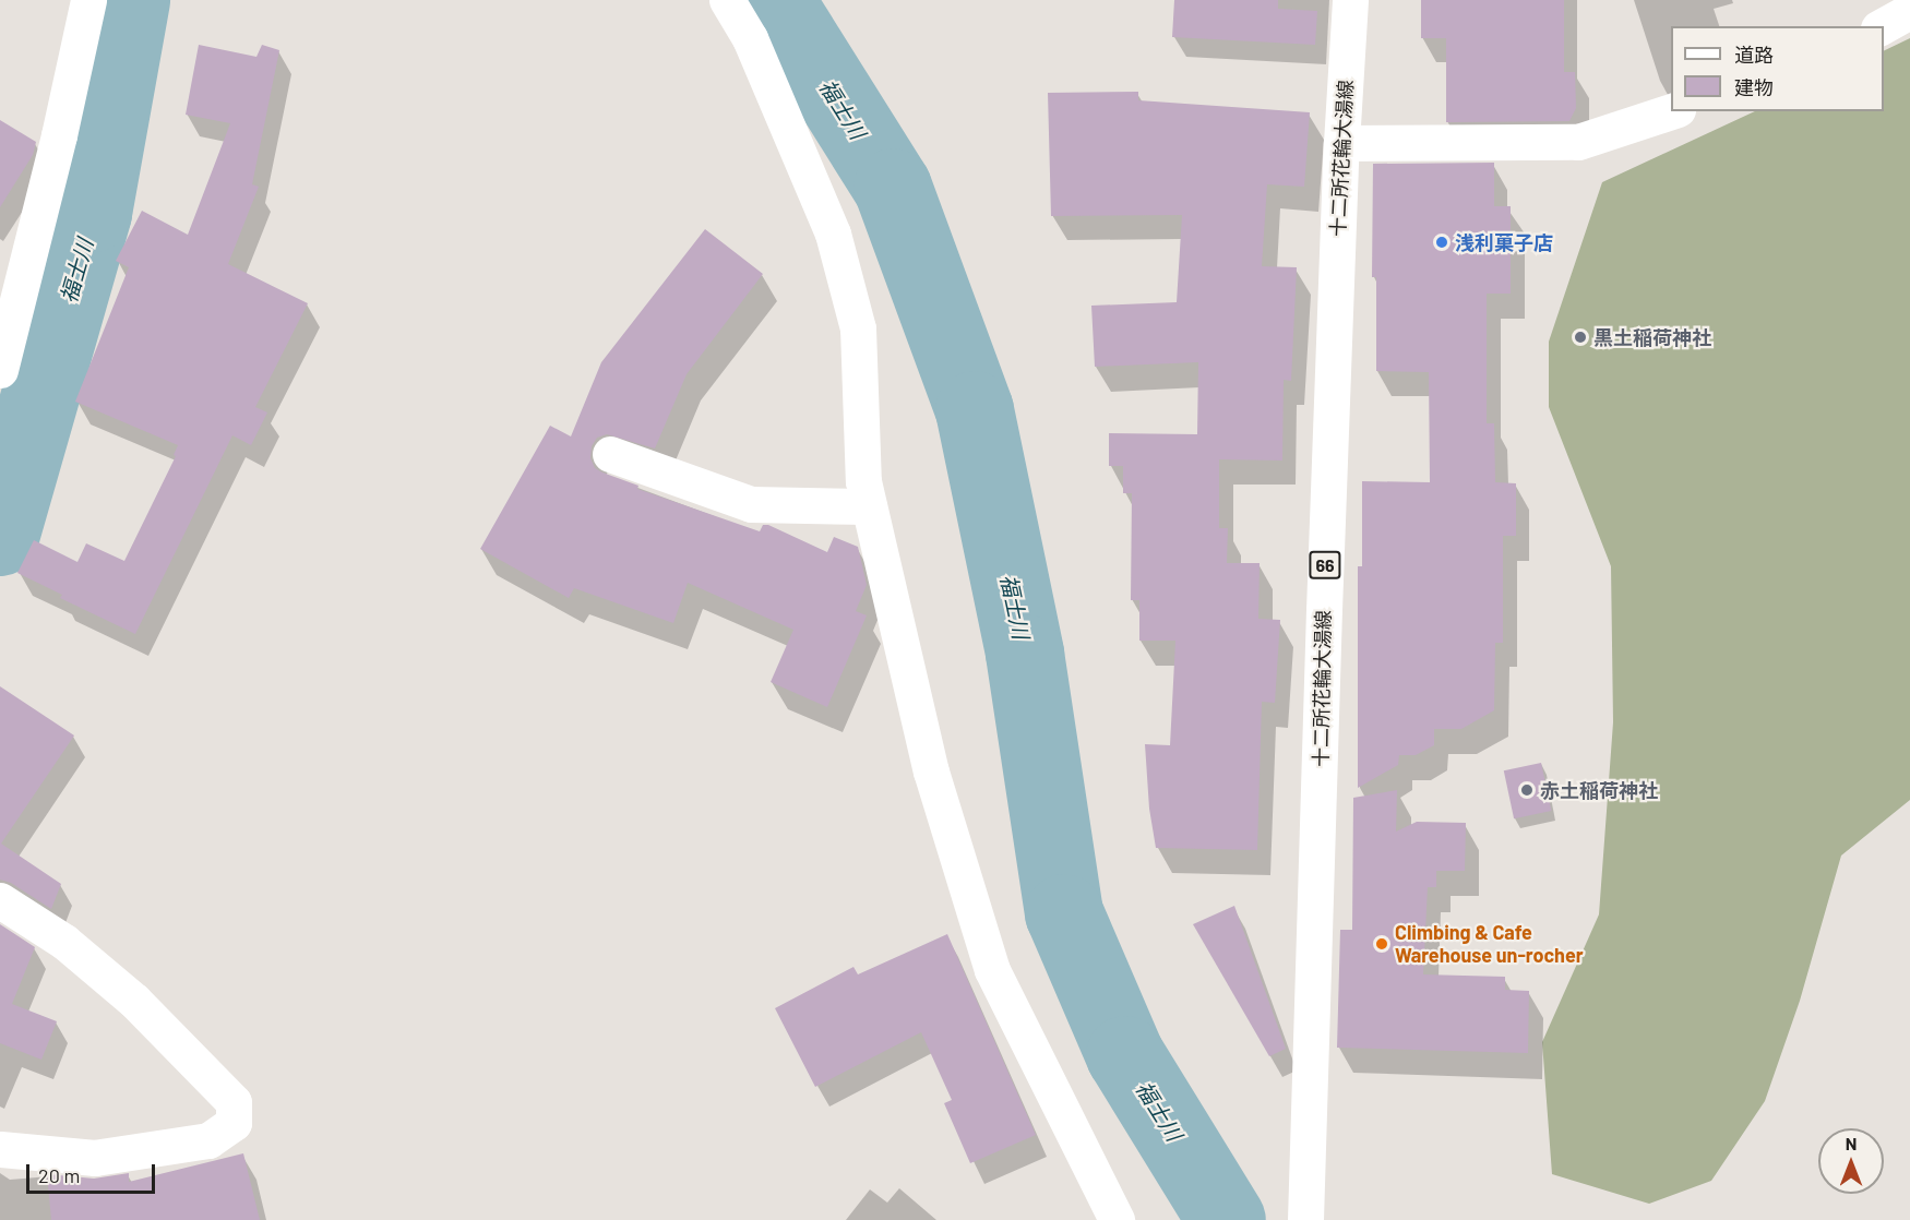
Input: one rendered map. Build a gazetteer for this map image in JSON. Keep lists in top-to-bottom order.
{
  "streets": {
    "street": ["十二所花輪大湯線", "66"]
  },
  "water": ["福士川"],
  "places": [
    "浅利菓子店",
    "黒土稲荷神社",
    "赤土稲荷神社",
    "Climbing & Cafe Warehouse un-rocher"
  ],
  "legend": ["道路", "建物"],
  "scale_bar": "20 m",
  "north": "top"
}
